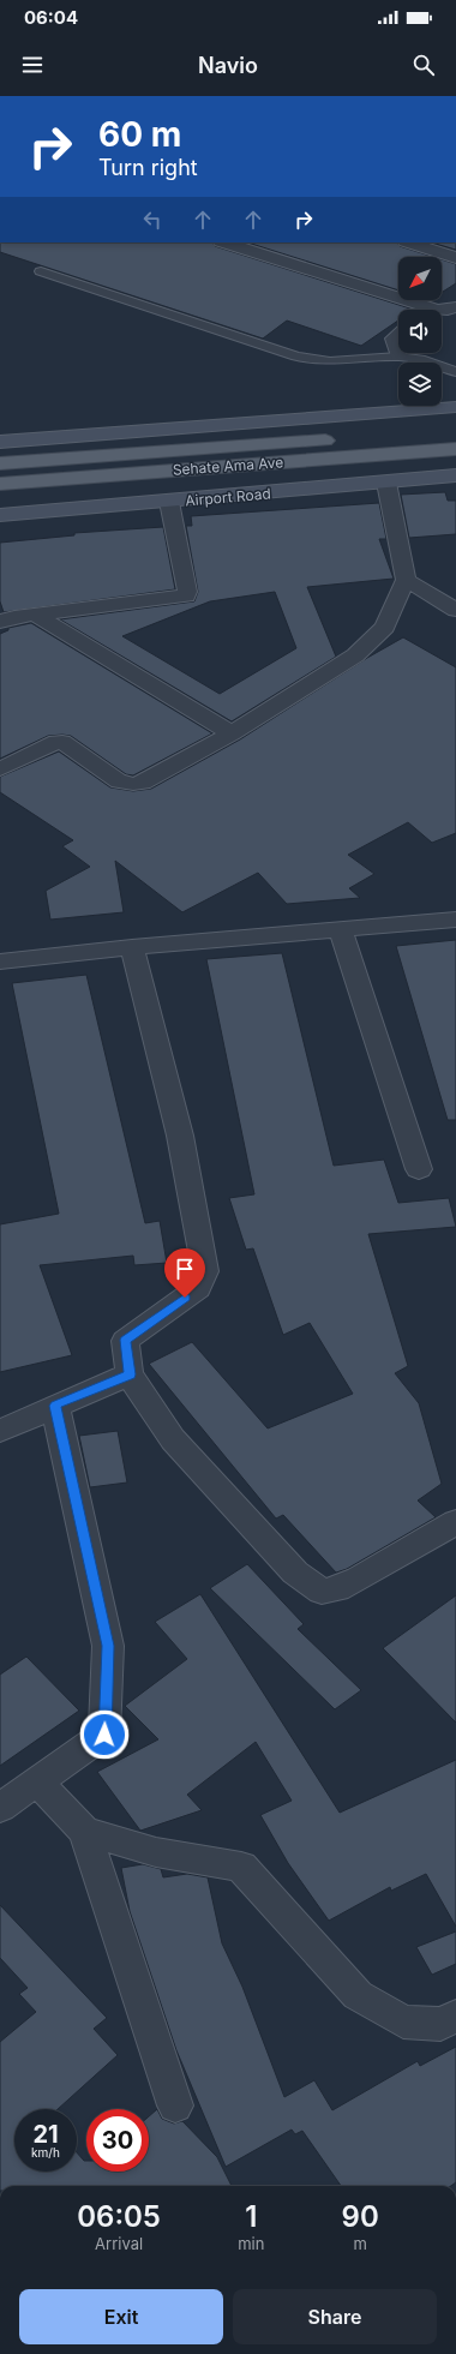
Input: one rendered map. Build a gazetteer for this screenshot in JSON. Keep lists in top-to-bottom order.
{
  "streets": {
    "main road": ["Sehate Ama Ave", "Airport Road"]
  },
  "north": "bottom left",
  "page": {
    "status": "06:04",
    "header": "Navio",
    "turn": ["60 m", "Turn right"],
    "speed": "21 km/h",
    "limit": "30",
    "eta": [
      "06:05",
      "Arrival",
      "1",
      "min",
      "90",
      "m"
    ],
    "buttons": ["Exit", "Share"]
  }
}
